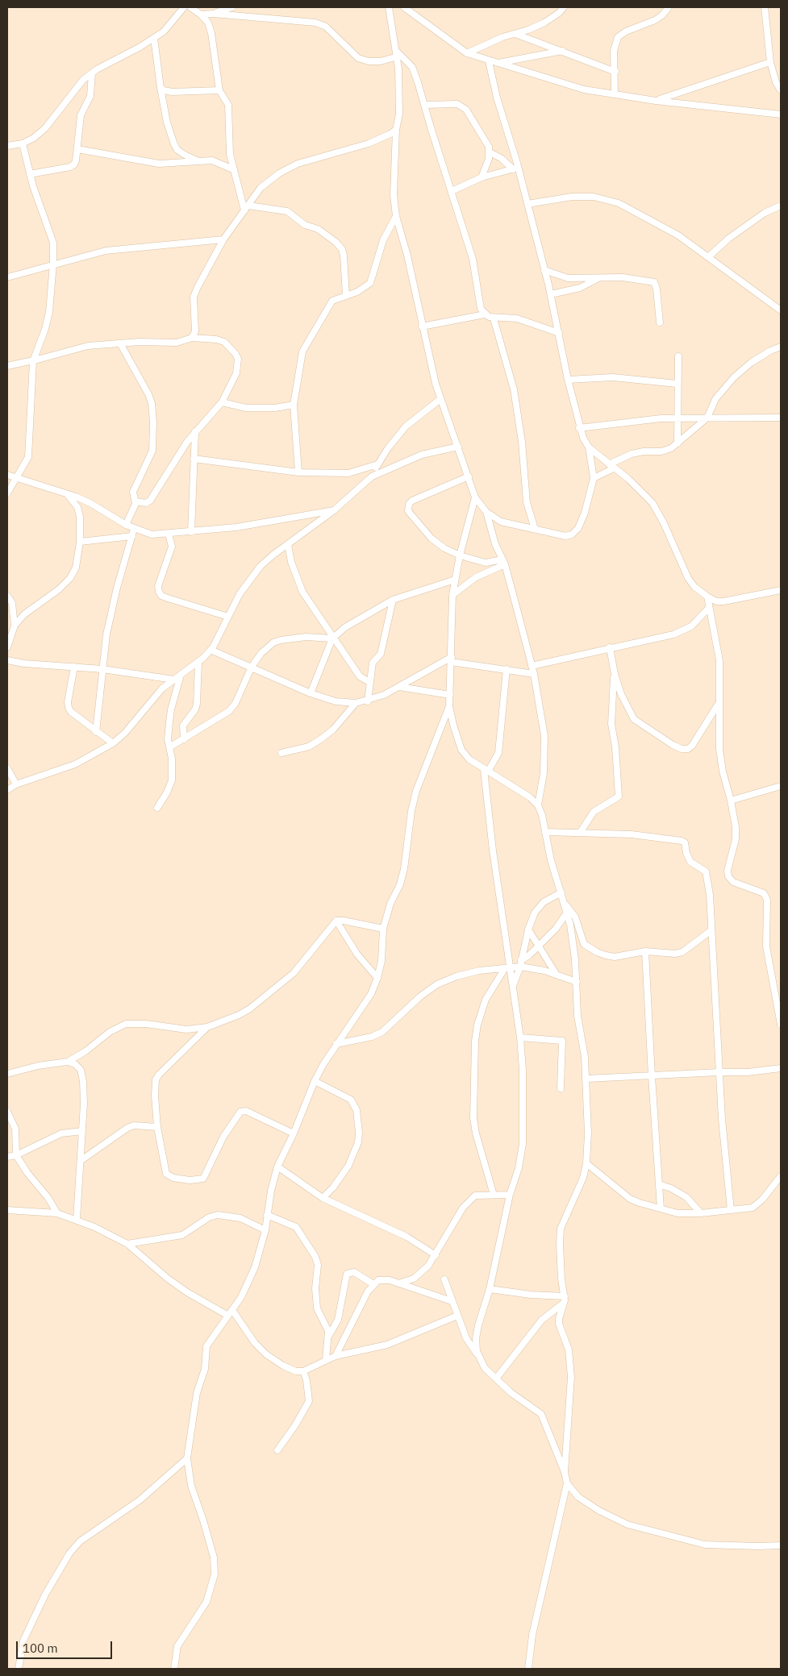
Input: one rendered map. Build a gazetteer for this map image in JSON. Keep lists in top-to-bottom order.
{
  "scale_bar": "100 m"
}
